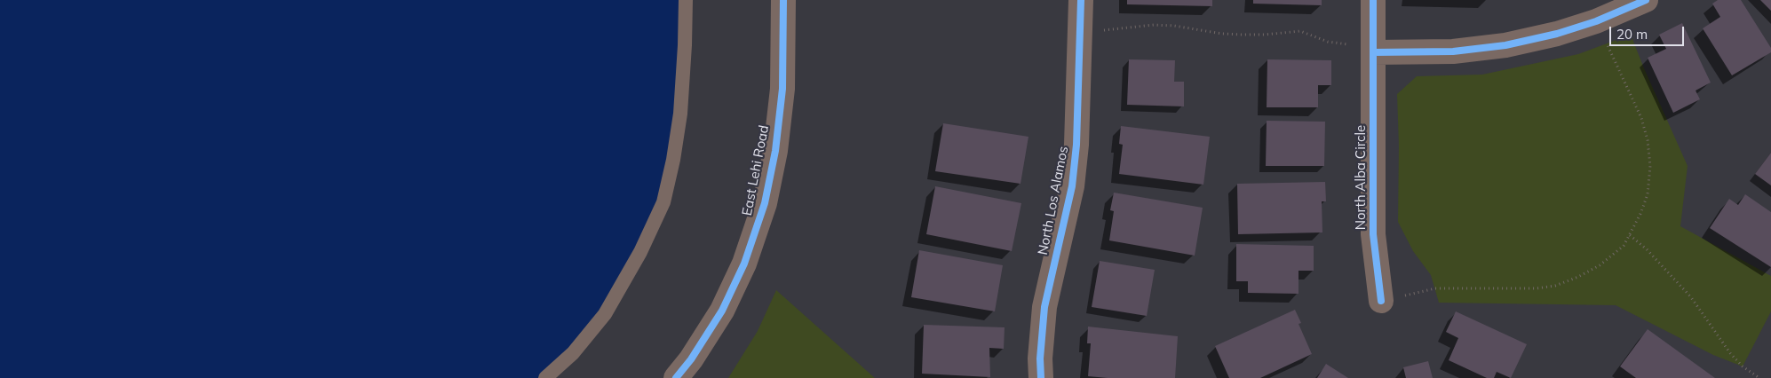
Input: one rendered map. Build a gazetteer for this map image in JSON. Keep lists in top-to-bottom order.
{
  "streets": {
    "street": ["East Lehi Road", "North Alba Circle", "North Los Alamos"]
  },
  "scale_bar": "20 m"
}
